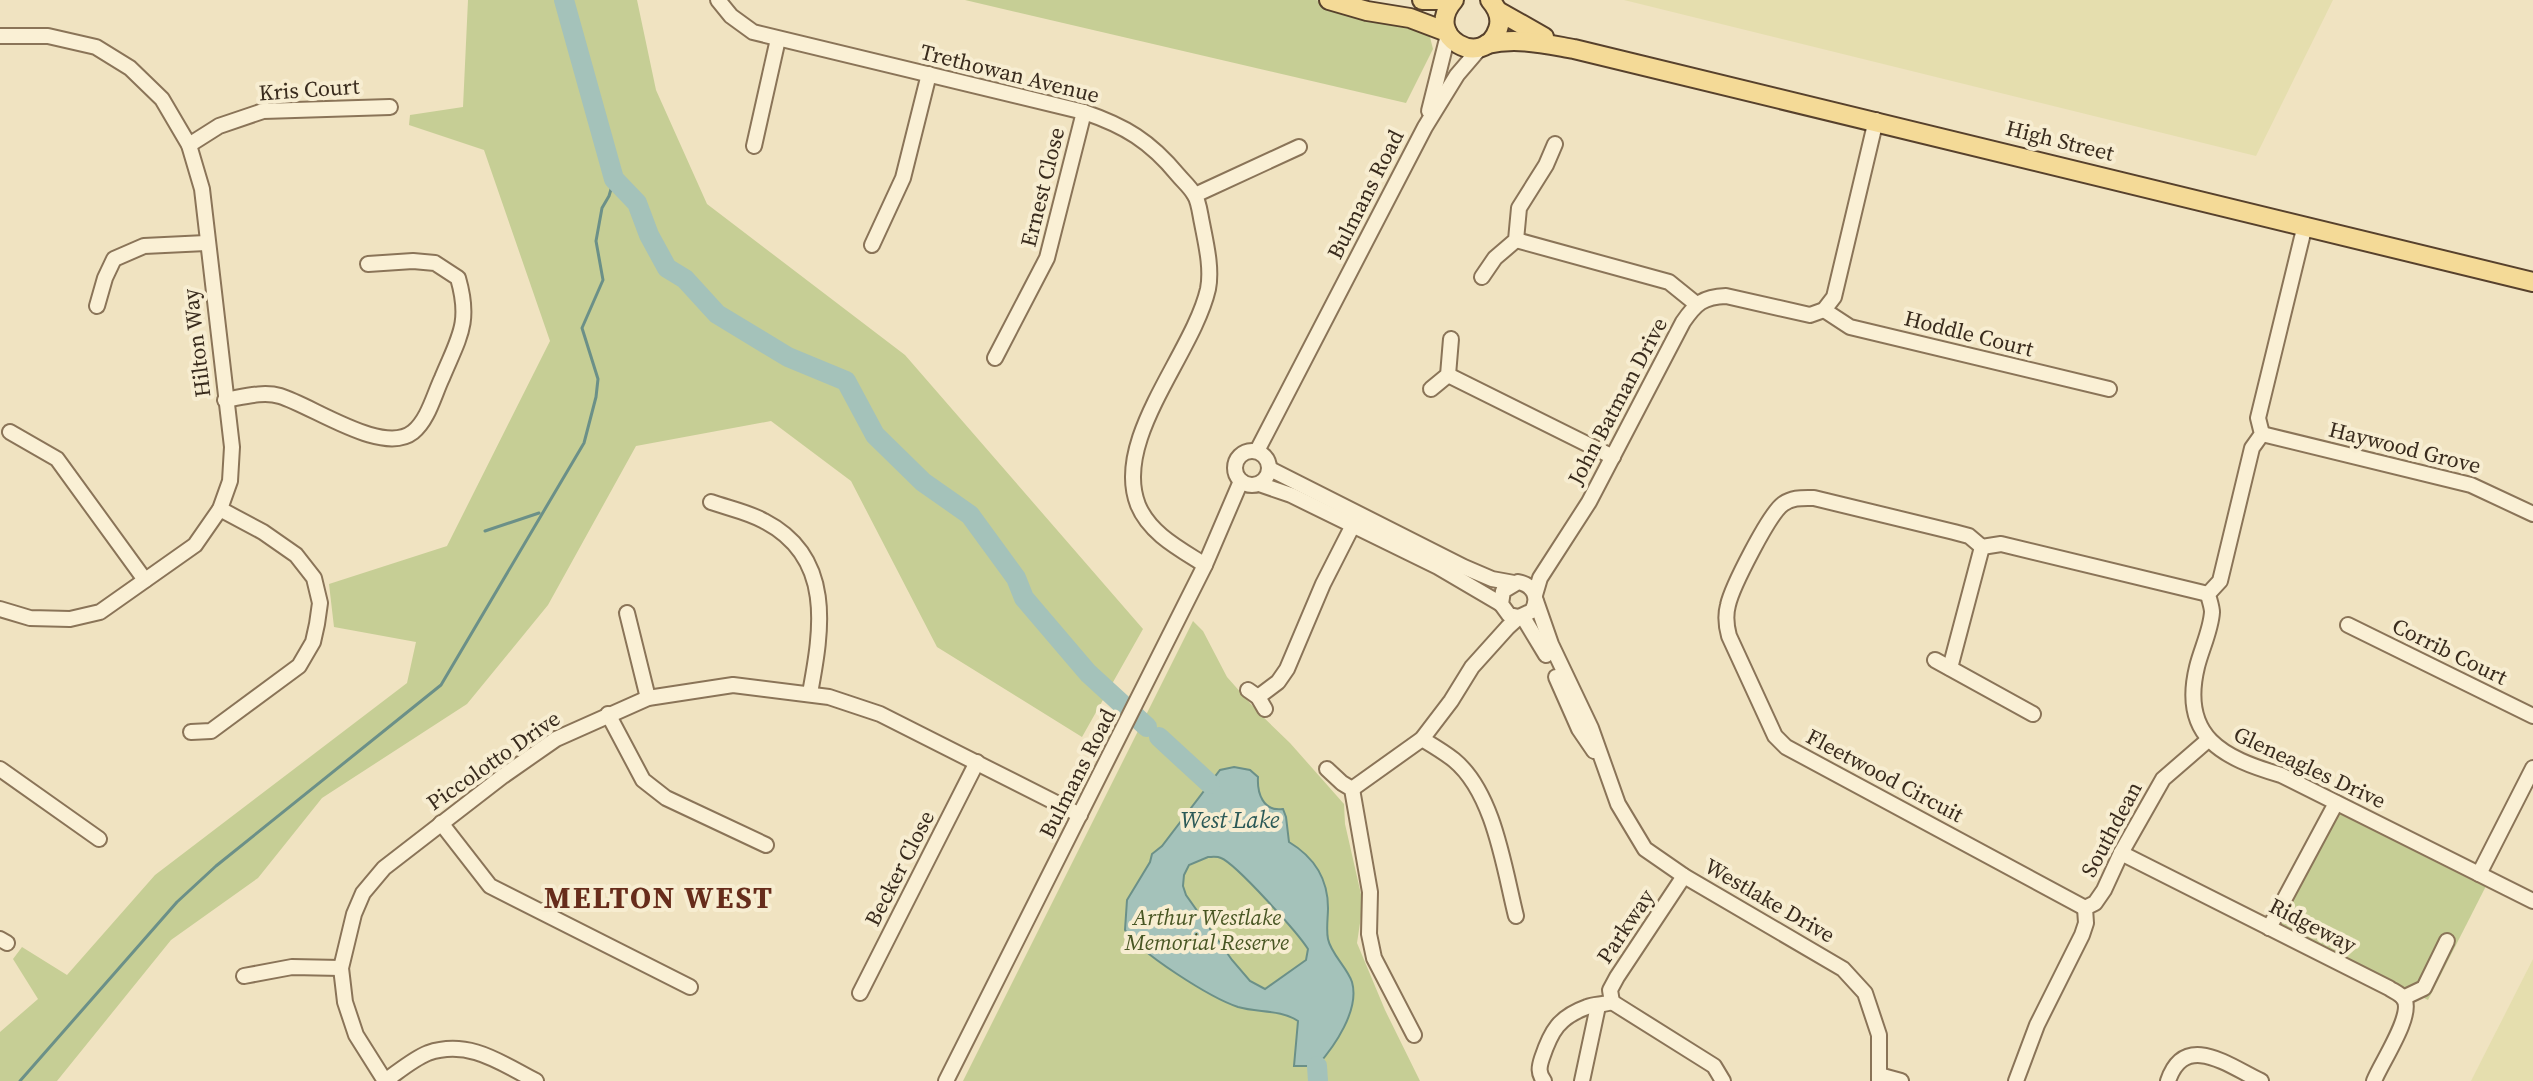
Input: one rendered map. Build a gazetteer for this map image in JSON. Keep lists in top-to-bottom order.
{
  "streets": {
    "main road": ["High Street"],
    "street": [
      "Trethowan Avenue",
      "Kris Court",
      "Ernest Close",
      "Bulmans Road",
      "Hoddle Court",
      "Hilton Way",
      "John Batman Drive",
      "Haywood Grove",
      "Corrib Court",
      "Piccolotto Drive",
      "Gleneagles Drive",
      "Fleetwood Circuit",
      "Southdean",
      "Becker Close",
      "Westlake Drive",
      "Ridgeway",
      "Parkway"
    ]
  },
  "crossings": [
    ["Trethowan Avenue", "Ernest Close"],
    ["Trethowan Avenue", "Bulmans Road"],
    ["Kris Court", "Hilton Way"],
    ["High Street", "Bulmans Road"],
    ["High Street", "Gleneagles Drive"],
    ["Bulmans Road", "Piccolotto Drive"],
    ["Hoddle Court", "John Batman Drive"],
    ["John Batman Drive", "Westlake Drive"],
    ["Haywood Grove", "Gleneagles Drive"],
    ["Piccolotto Drive", "Becker Close"],
    ["Gleneagles Drive", "Fleetwood Circuit"],
    ["Gleneagles Drive", "Southdean"],
    ["Fleetwood Circuit", "Southdean"],
    ["Southdean", "Ridgeway"],
    ["Westlake Drive", "Parkway"]
  ],
  "districts": ["MELTON WEST"],
  "water": ["West Lake"],
  "parks": ["Arthur Westlake Memorial Reserve"]
}
